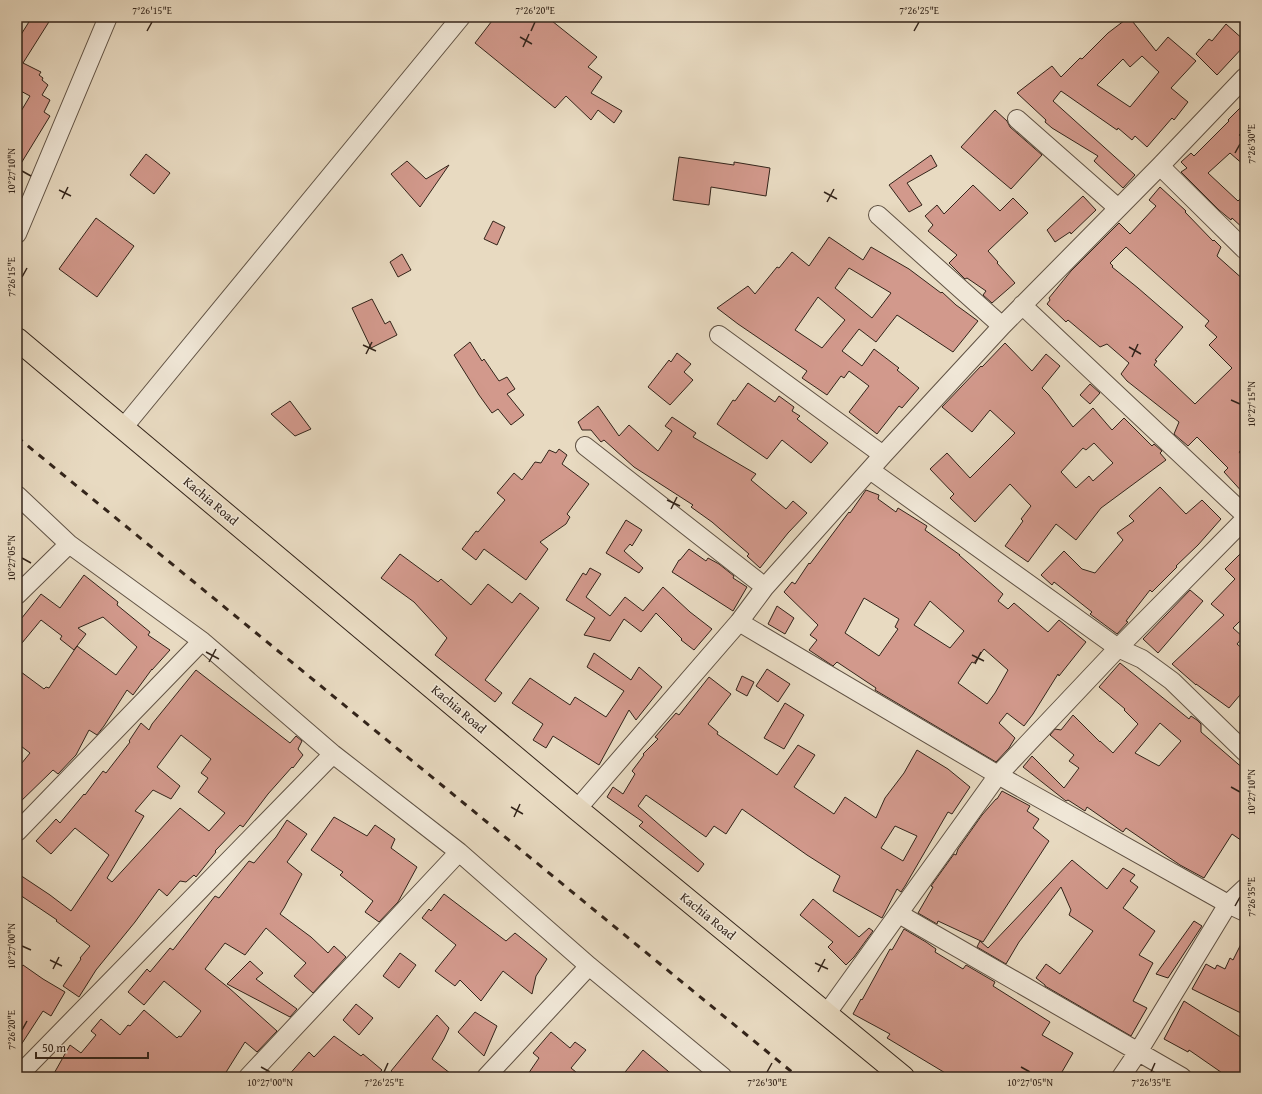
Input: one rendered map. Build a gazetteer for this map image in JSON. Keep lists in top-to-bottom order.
{
  "streets": {
    "main road": ["Kachia Road"]
  },
  "scale_bar": "50 m",
  "coordinates": [
    "7°26'15\"E",
    "7°26'20\"E",
    "7°26'25\"E",
    "7°26'30\"E",
    "10°27'10\"N",
    "10°27'15\"N",
    "10°27'05\"N",
    "7°26'35\"E",
    "10°27'00\"N"
  ]
}
